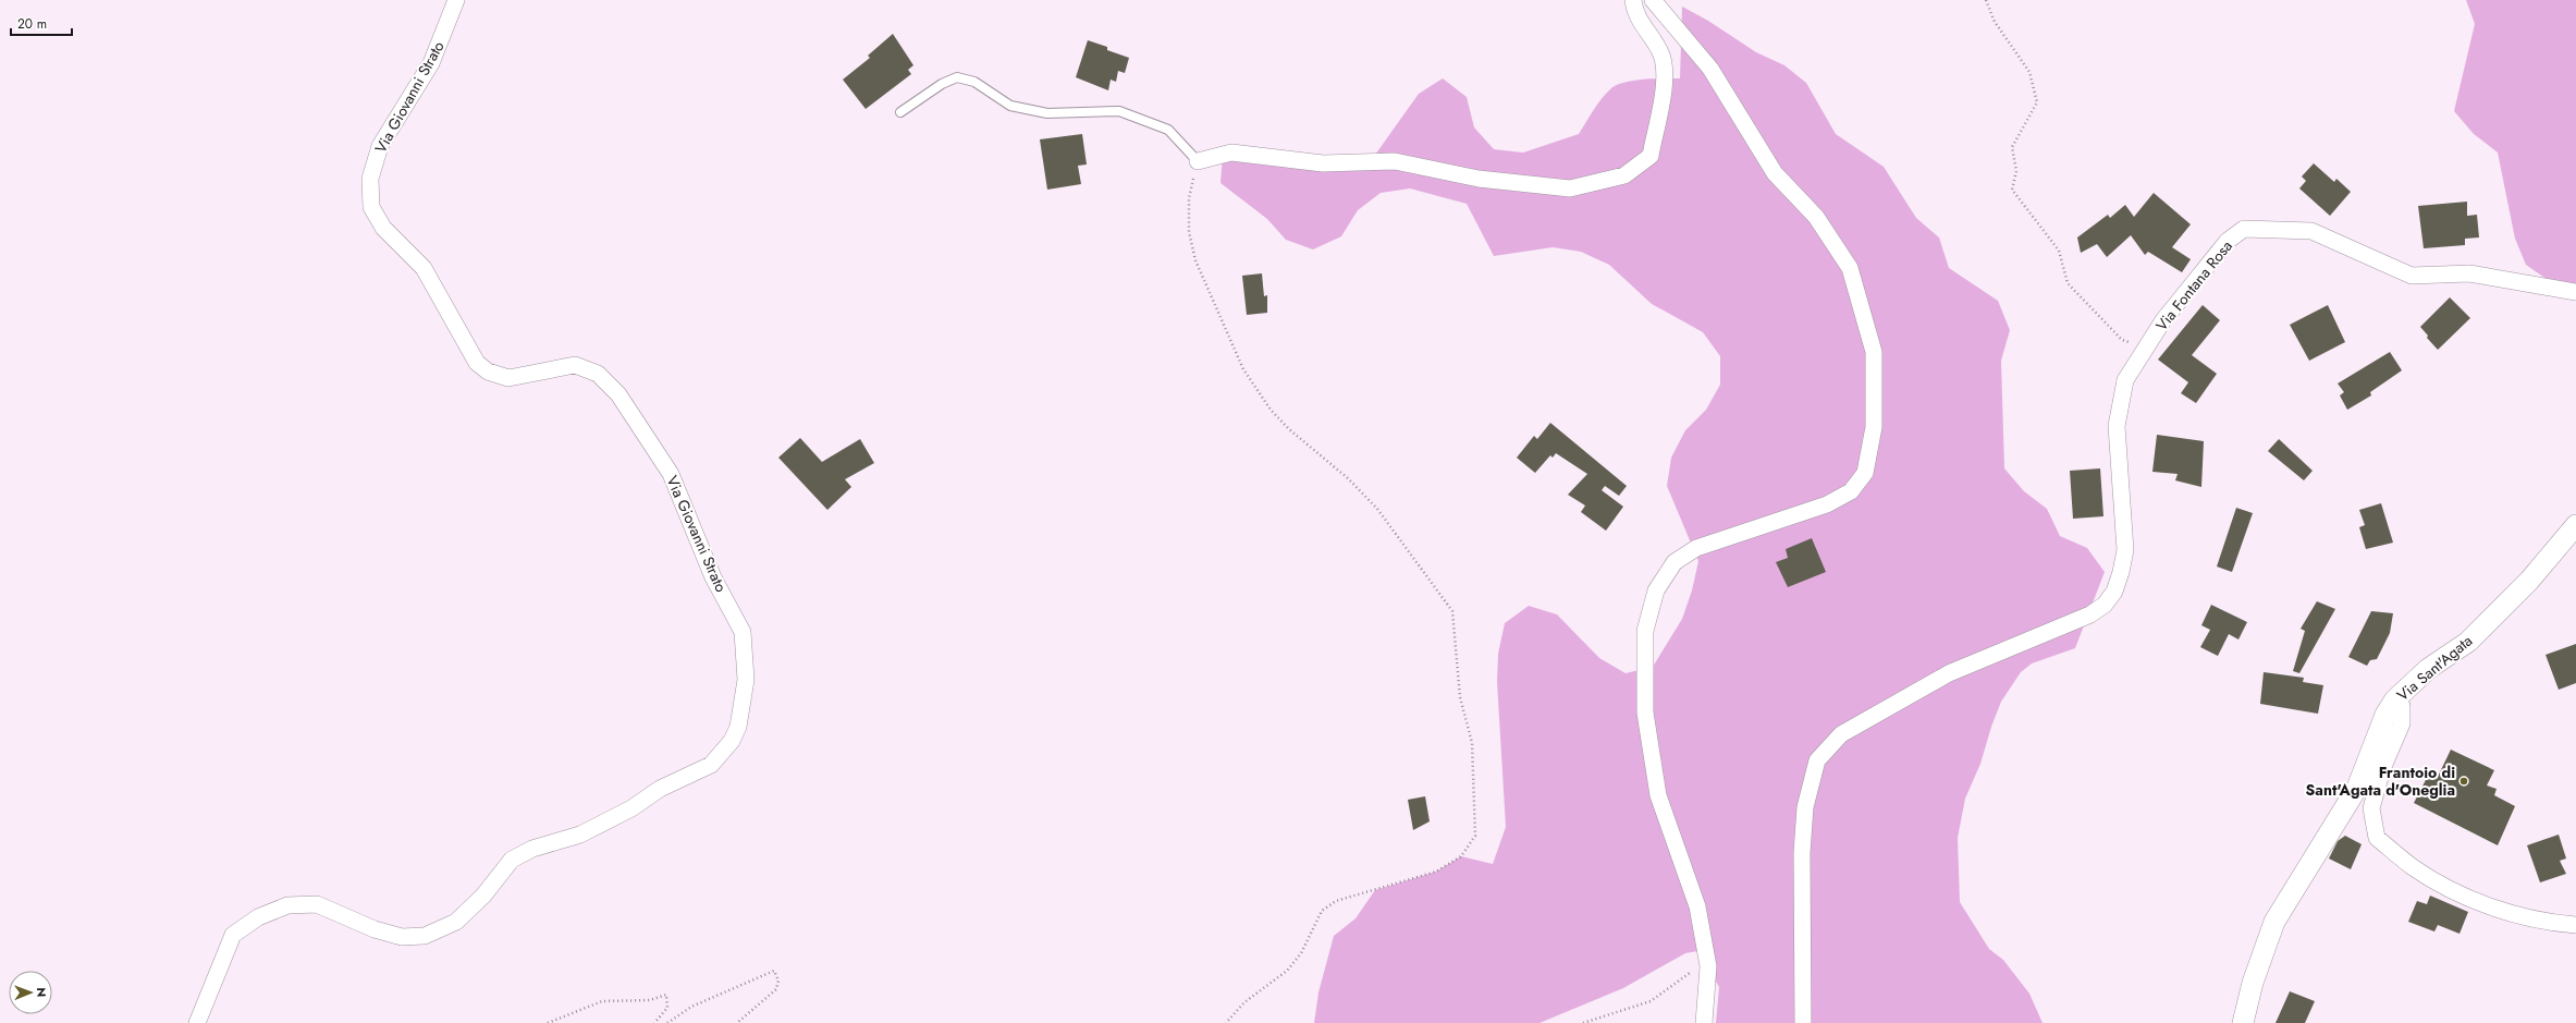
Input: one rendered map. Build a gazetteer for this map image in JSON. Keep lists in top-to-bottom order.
{
  "streets": {
    "street": ["Via Giovanni Strato", "Via Fontana Rosa", "Via Sant'Agata"]
  },
  "places": ["Frantoio di Sant'Agata d'Oneglia"],
  "scale_bar": "20 m",
  "north": "right"
}
